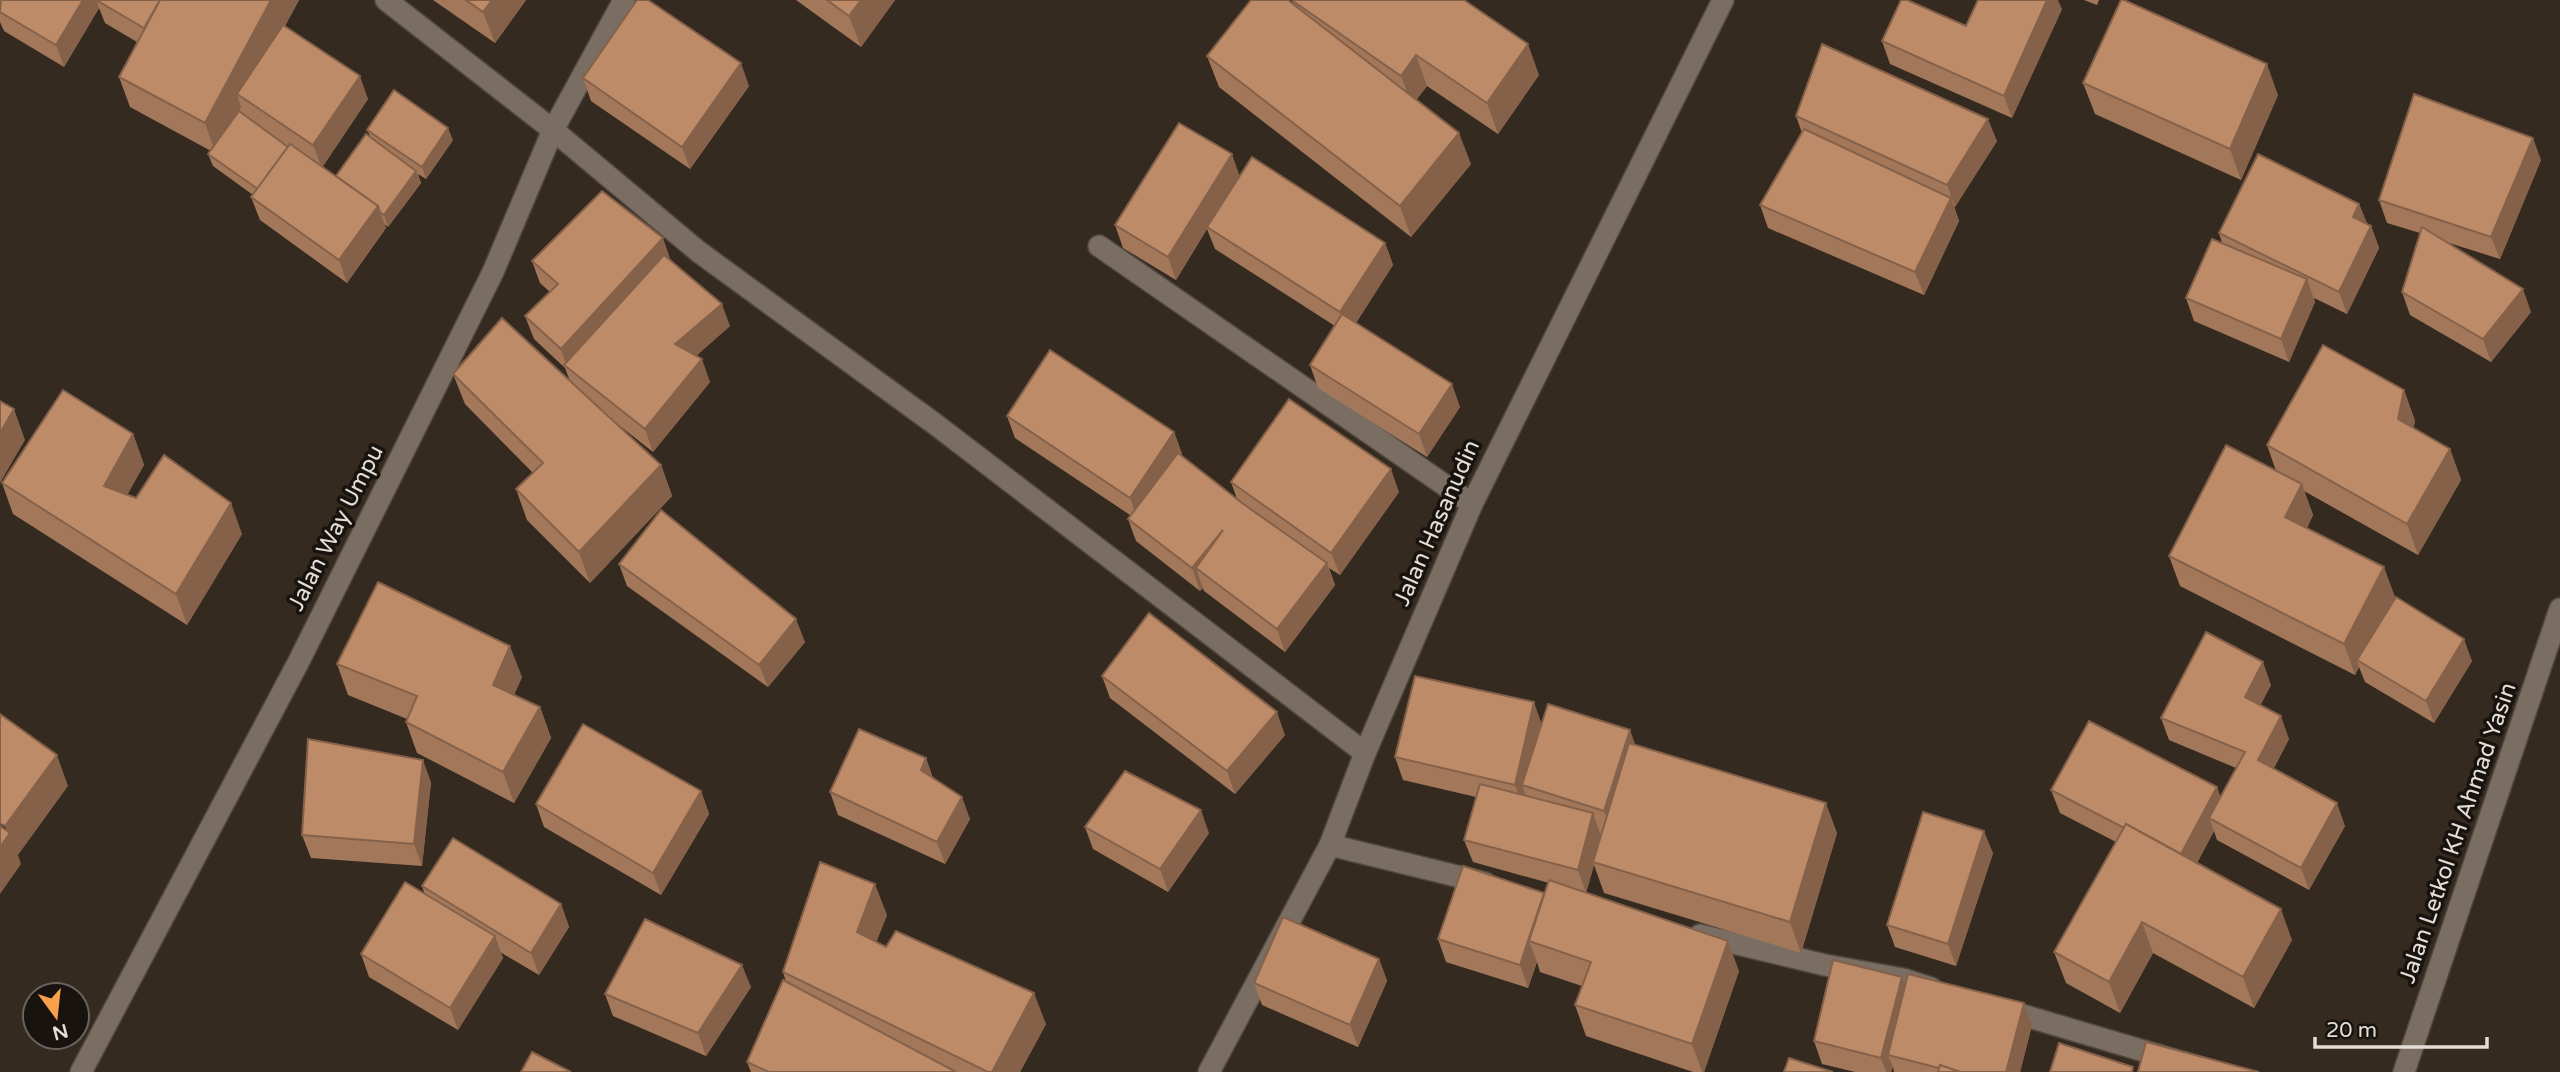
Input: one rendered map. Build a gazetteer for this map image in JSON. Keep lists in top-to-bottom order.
{
  "streets": {
    "street": ["Jalan Hasanudin", "Jalan Way Umpu", "Jalan Letkol KH Ahmad Yasin"]
  },
  "scale_bar": "20 m",
  "north": "bottom"
}
